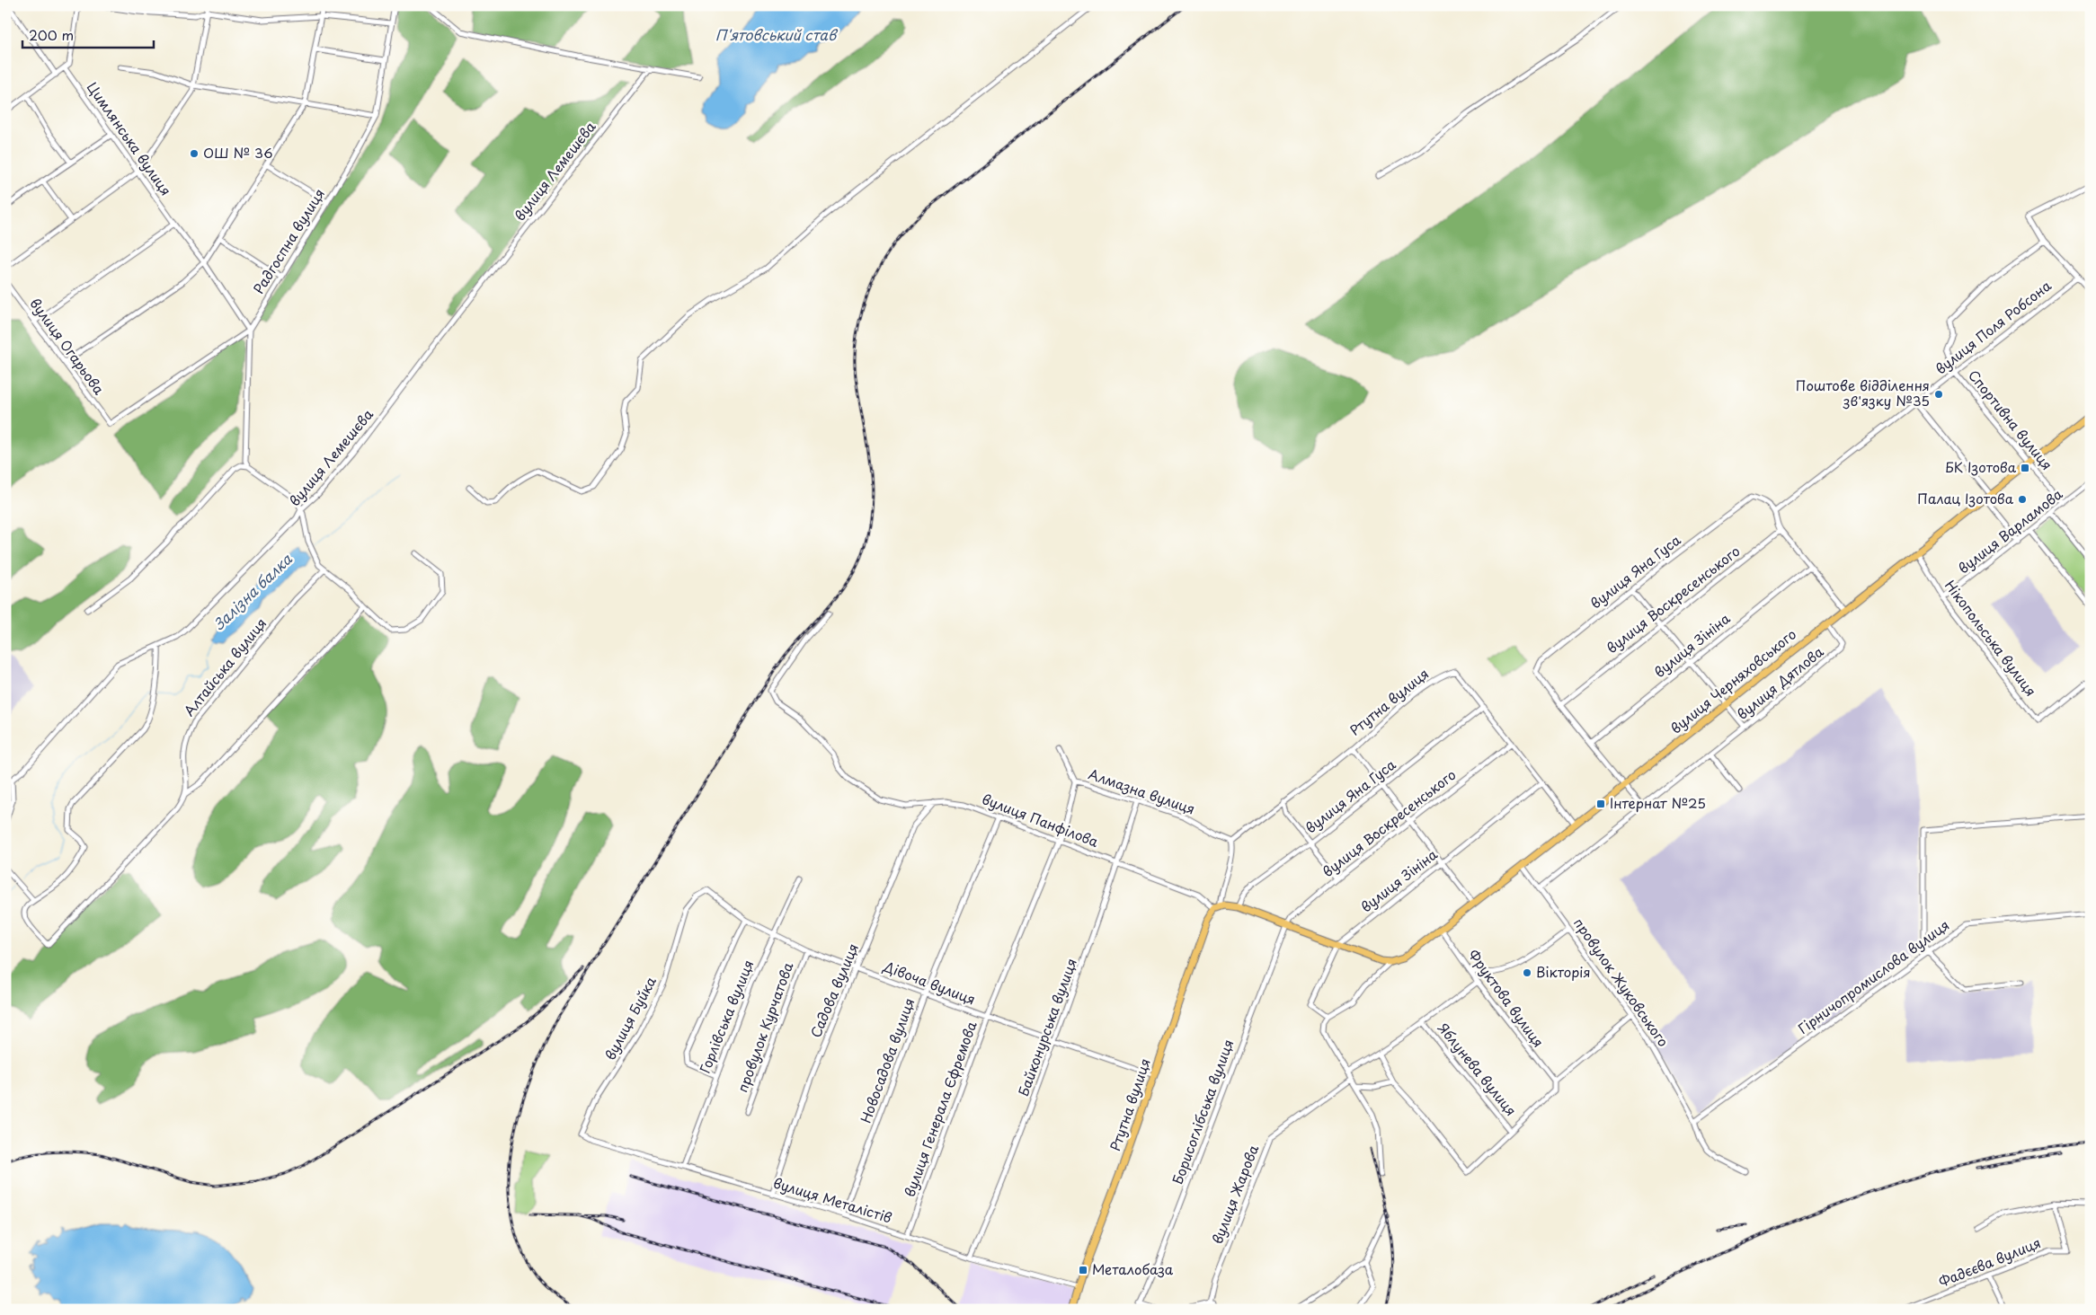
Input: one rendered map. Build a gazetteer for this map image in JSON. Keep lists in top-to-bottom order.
{
  "streets": {
    "main road": ["вулиця Черняховського", "Ртутна вулиця"],
    "street": [
      "Цимлянська вулиця",
      "вулиця Лемешєва",
      "Радгоспна вулиця",
      "вулиця Поля Робсона",
      "вулиця Огарьова",
      "Спортивна вулиця",
      "вулиця Варламова",
      "вулиця Яна Гуса",
      "вулиця Воскресенського",
      "Нікопольська вулиця",
      "вулиця Зініна",
      "Алтайська вулиця",
      "вулиця Дятлова",
      "Алмазна вулиця",
      "вулиця Панфілова",
      "Гірничопромислова вулиця",
      "провулок Жуковського",
      "Дівоча вулиця",
      "Садова вулиця",
      "Фруктова вулиця",
      "Горлівська вулиця",
      "вулиця Буйка",
      "провулок Курчатова",
      "Байконурська вулиця",
      "Новосадова вулиця",
      "Яблунева вулиця",
      "вулиця Генерала Єфремова",
      "Борисоглібська вулиця",
      "вулиця Жарова",
      "вулиця Металістів",
      "Фадєєва вулиця"
    ]
  },
  "crossings": [
    ["Цимлянська вулиця", "Радгоспна вулиця"],
    ["Радгоспна вулиця", "вулиця Огарьова"],
    ["вулиця Поля Робсона", "Спортивна вулиця"],
    ["вулиця Поля Робсона", "вулиця Яна Гуса"],
    ["Спортивна вулиця", "вулиця Варламова"],
    ["Спортивна вулиця", "вулиця Черняховського"],
    ["вулиця Варламова", "Нікопольська вулиця"],
    ["вулиця Яна Гуса", "вулиця Воскресенського"],
    ["вулиця Яна Гуса", "Ртутна вулиця"],
    ["вулиця Воскресенського", "Ртутна вулиця"],
    ["вулиця Воскресенського", "Борисоглібська вулиця"],
    ["Нікопольська вулиця", "вулиця Черняховського"],
    ["вулиця Зініна", "Ртутна вулиця"],
    ["вулиця Черняховського", "вулиця Дятлова"],
    ["вулиця Черняховського", "Ртутна вулиця"],
    ["вулиця Черняховського", "провулок Жуковського"],
    ["вулиця Черняховського", "Фруктова вулиця"],
    ["вулиця Дятлова", "провулок Жуковського"],
    ["Ртутна вулиця", "Алмазна вулиця"],
    ["Ртутна вулиця", "вулиця Панфілова"],
    ["Ртутна вулиця", "Дівоча вулиця"],
    ["Ртутна вулиця", "вулиця Металістів"],
    ["Алмазна вулиця", "вулиця Панфілова"],
    ["Алмазна вулиця", "Байконурська вулиця"],
    ["Алмазна вулиця", "вулиця Генерала Єфремова"],
    ["вулиця Панфілова", "Садова вулиця"],
    ["вулиця Панфілова", "Байконурська вулиця"],
    ["вулиця Панфілова", "Новосадова вулиця"],
    ["вулиця Панфілова", "вулиця Генерала Єфремова"],
    ["Гірничопромислова вулиця", "провулок Жуковського"],
    ["Дівоча вулиця", "Садова вулиця"],
    ["Дівоча вулиця", "Горлівська вулиця"],
    ["Дівоча вулиця", "вулиця Буйка"],
    ["Дівоча вулиця", "провулок Курчатова"],
    ["Дівоча вулиця", "Байконурська вулиця"],
    ["Дівоча вулиця", "Новосадова вулиця"],
    ["Дівоча вулиця", "вулиця Генерала Єфремова"],
    ["Садова вулиця", "вулиця Металістів"],
    ["Горлівська вулиця", "вулиця Металістів"],
    ["вулиця Буйка", "вулиця Металістів"],
    ["Байконурська вулиця", "вулиця Металістів"],
    ["Новосадова вулиця", "вулиця Металістів"],
    ["вулиця Генерала Єфремова", "вулиця Металістів"]
  ],
  "water": ["П'ятовський став", "Залізна балка"],
  "places": {
    "other": [
      "ОШ № 36",
      "Поштове відділення зв'язку №35",
      "Палац Ізотова",
      "Вікторія"
    ],
    "transit": ["БК Ізотова", "Інтернат №25", "Металобаза"]
  },
  "scale_bar": "200 m"
}
